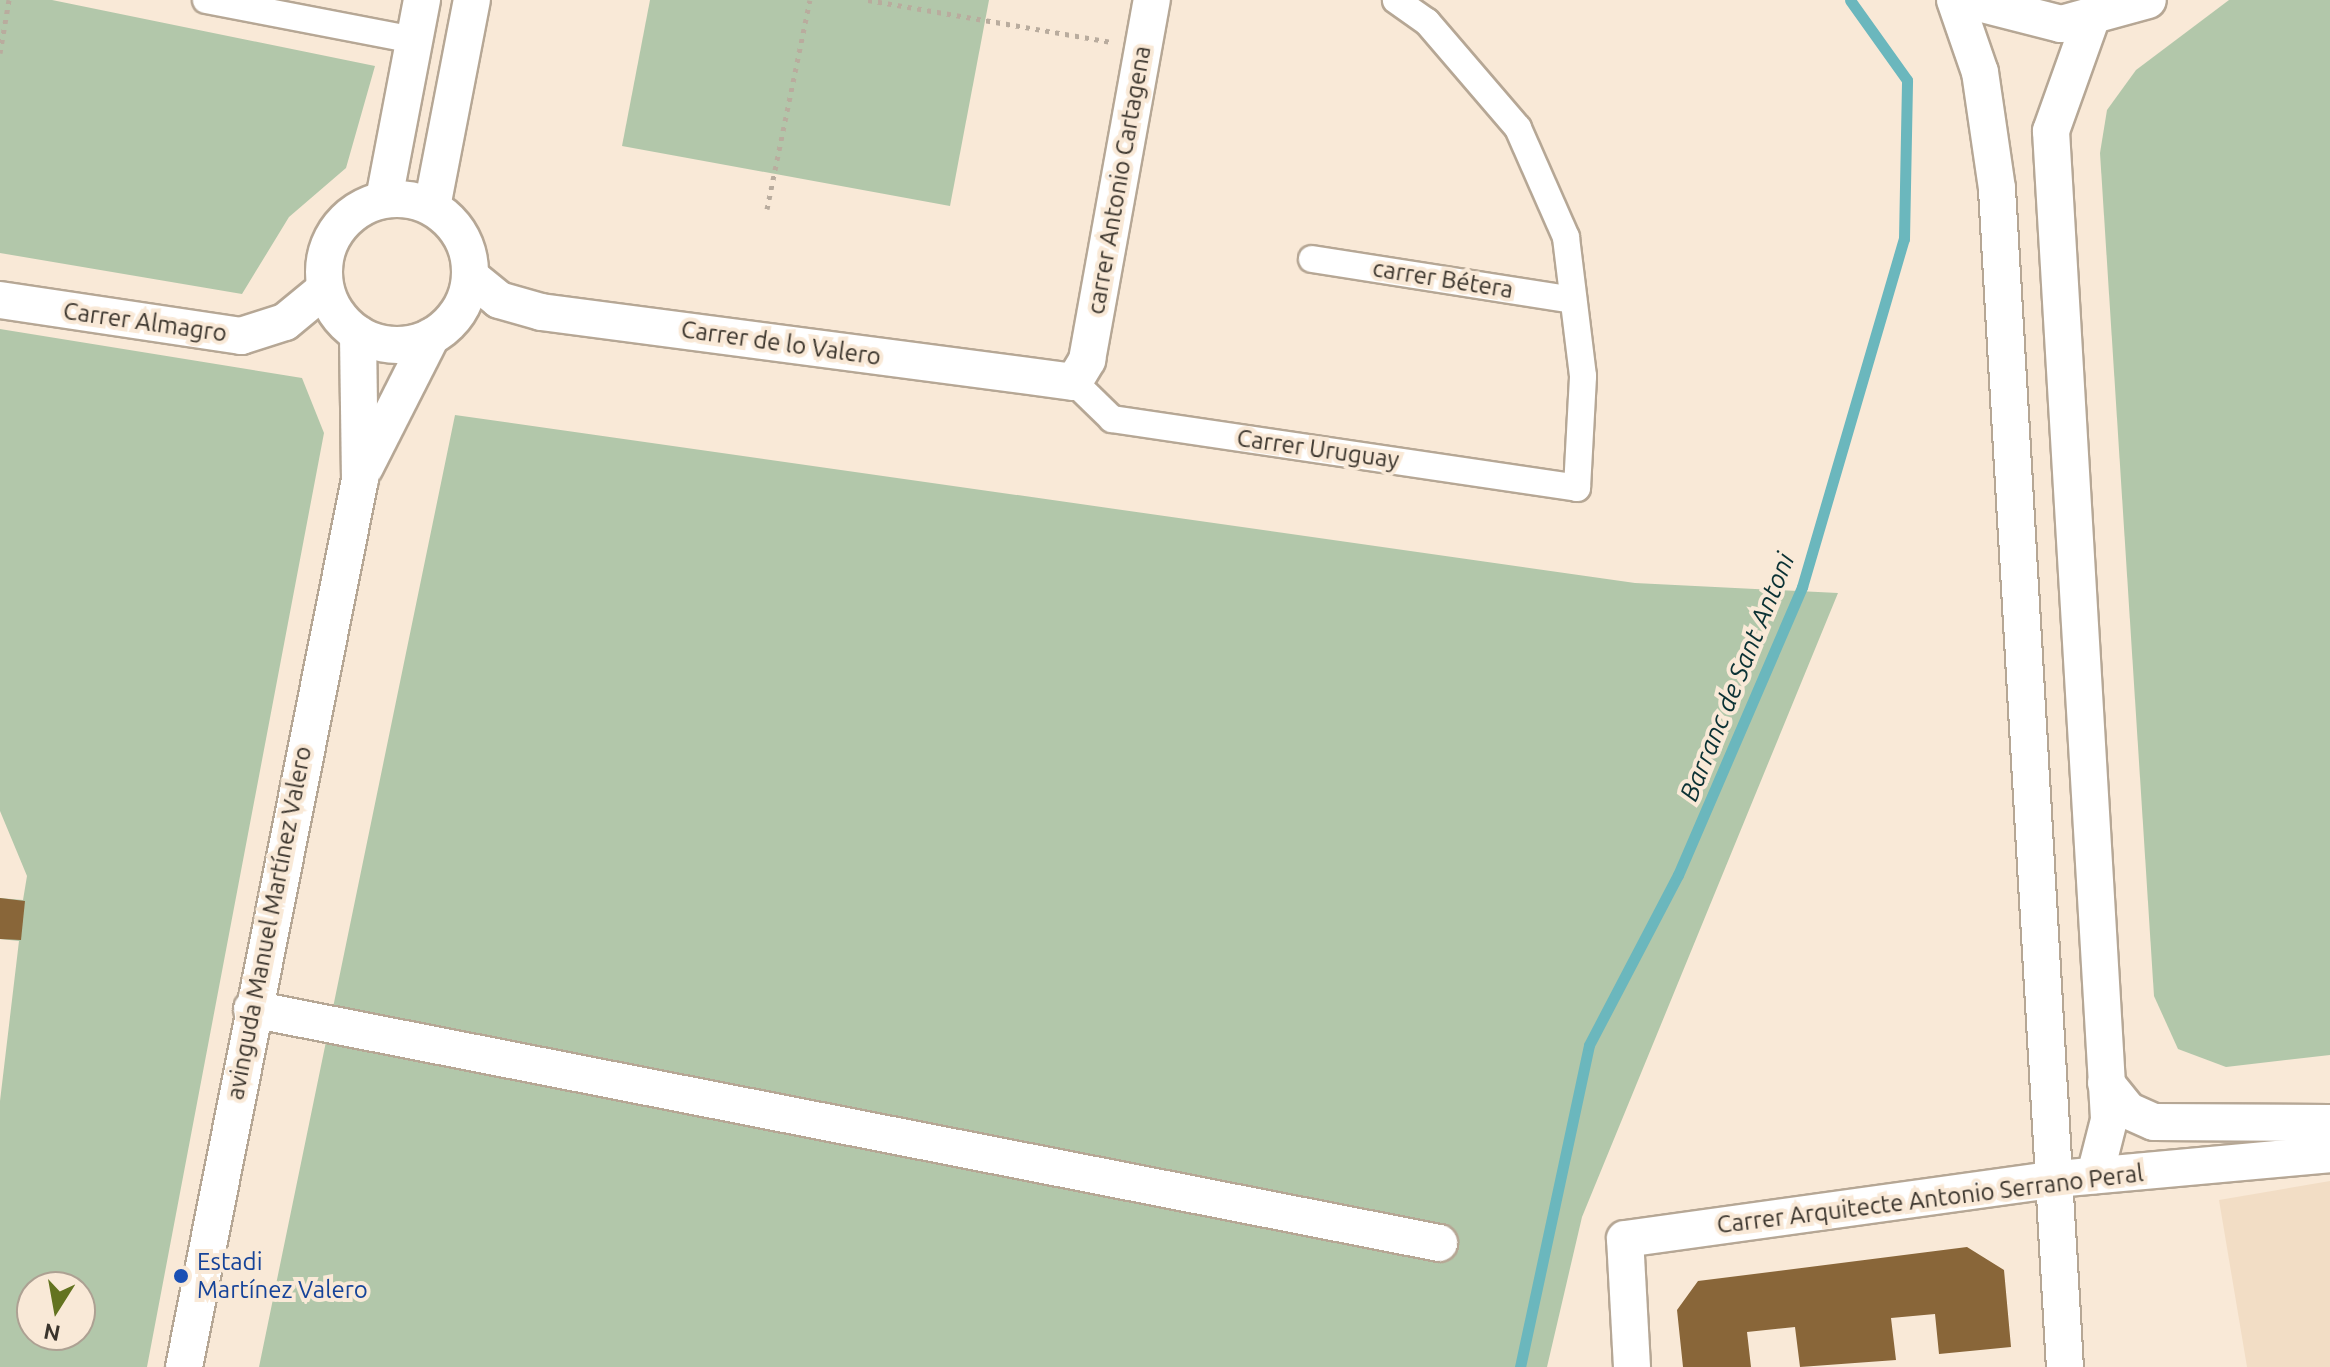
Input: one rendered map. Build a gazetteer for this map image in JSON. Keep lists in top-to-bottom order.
{
  "streets": {
    "street": [
      "carrer Antonio Cartagena",
      "carrer Bétera",
      "Carrer Almagro",
      "Carrer de lo Valero",
      "Carrer Uruguay",
      "avinguda Manuel Martínez Valero",
      "Carrer Arquitecte Antonio Serrano Peral"
    ]
  },
  "crossings": [
    ["carrer Antonio Cartagena", "Carrer de lo Valero"],
    ["carrer Antonio Cartagena", "Carrer Uruguay"],
    ["carrer Bétera", "Carrer Uruguay"],
    ["Carrer Almagro", "Carrer de lo Valero"],
    ["Carrer Almagro", "avinguda Manuel Martínez Valero"],
    ["Carrer de lo Valero", "Carrer Uruguay"],
    ["Carrer de lo Valero", "avinguda Manuel Martínez Valero"]
  ],
  "water": ["Barranc de Sant Antoni"],
  "places": ["Estadi Martínez Valero"],
  "north": "bottom"
}
